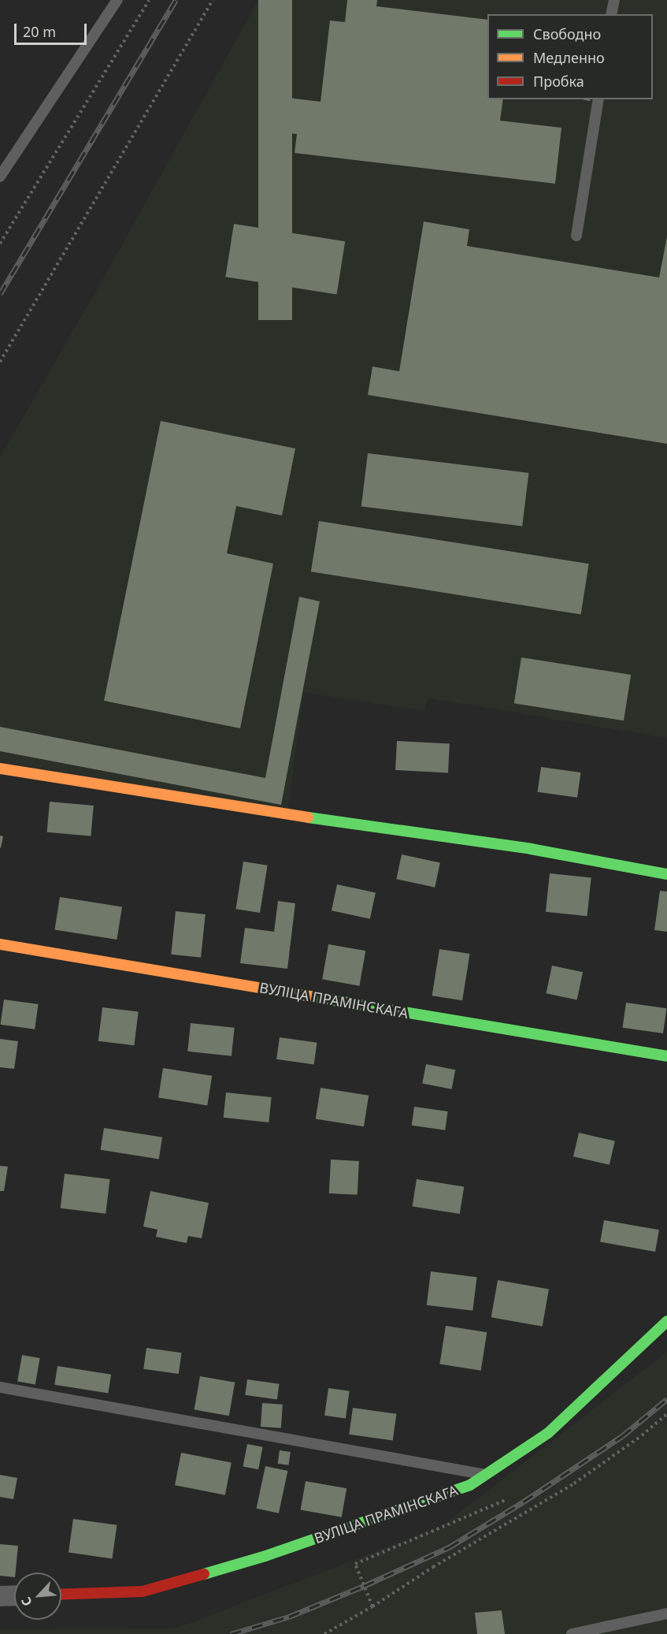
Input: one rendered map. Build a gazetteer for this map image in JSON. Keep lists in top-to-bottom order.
{
  "streets": {
    "street": ["ВУЛІЦА ПРАМІНСКАГА"]
  },
  "legend": ["Свободно", "Медленно", "Пробка"],
  "scale_bar": "20 m",
  "north": "bottom left"
}
